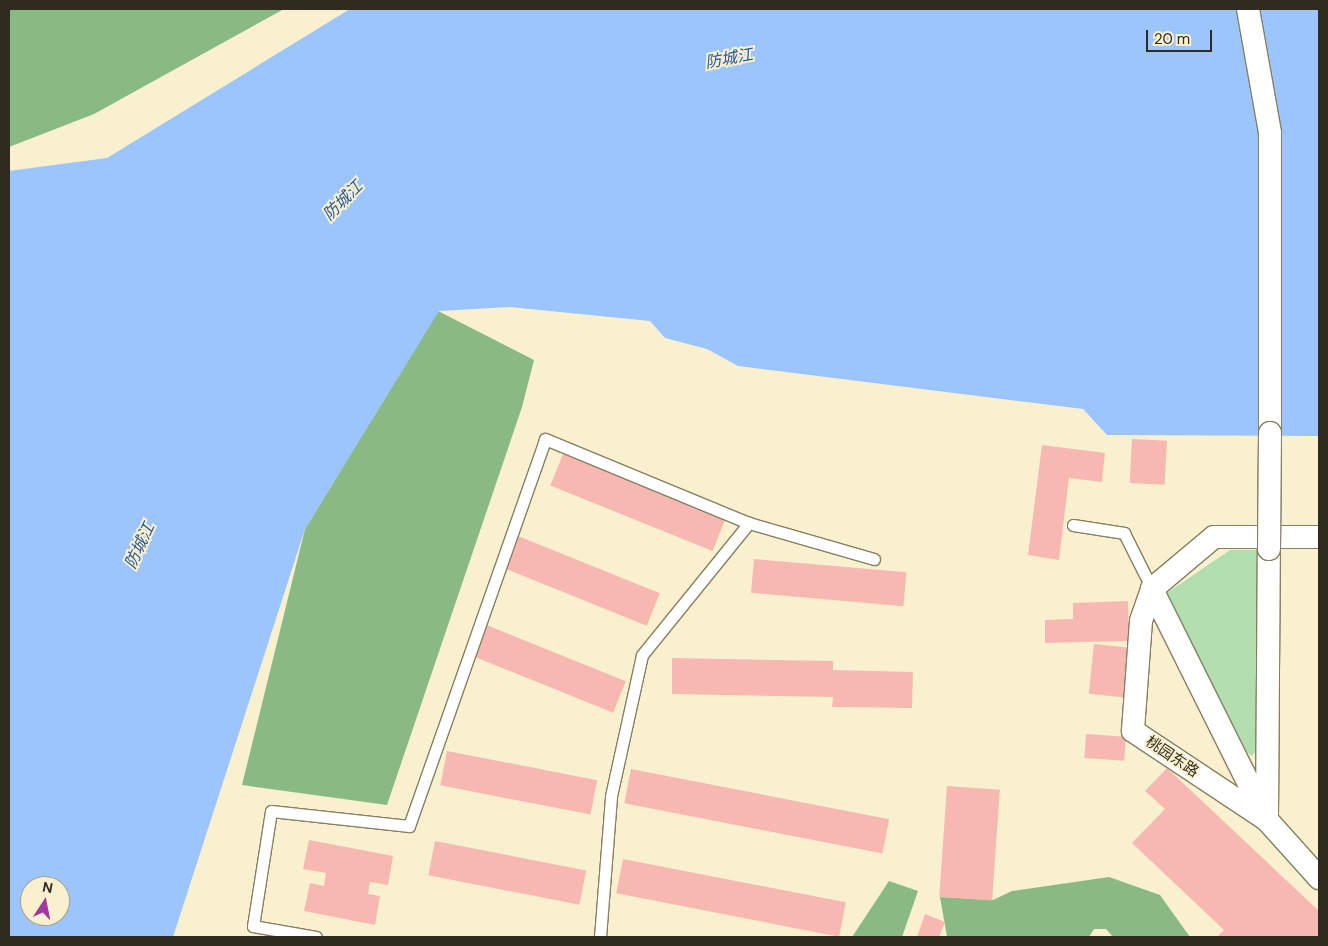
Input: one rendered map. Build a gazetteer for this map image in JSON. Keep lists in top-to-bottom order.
{
  "streets": {
    "street": ["桃园东路"]
  },
  "water": ["防城江"],
  "scale_bar": "20 m",
  "north": "top"
}
